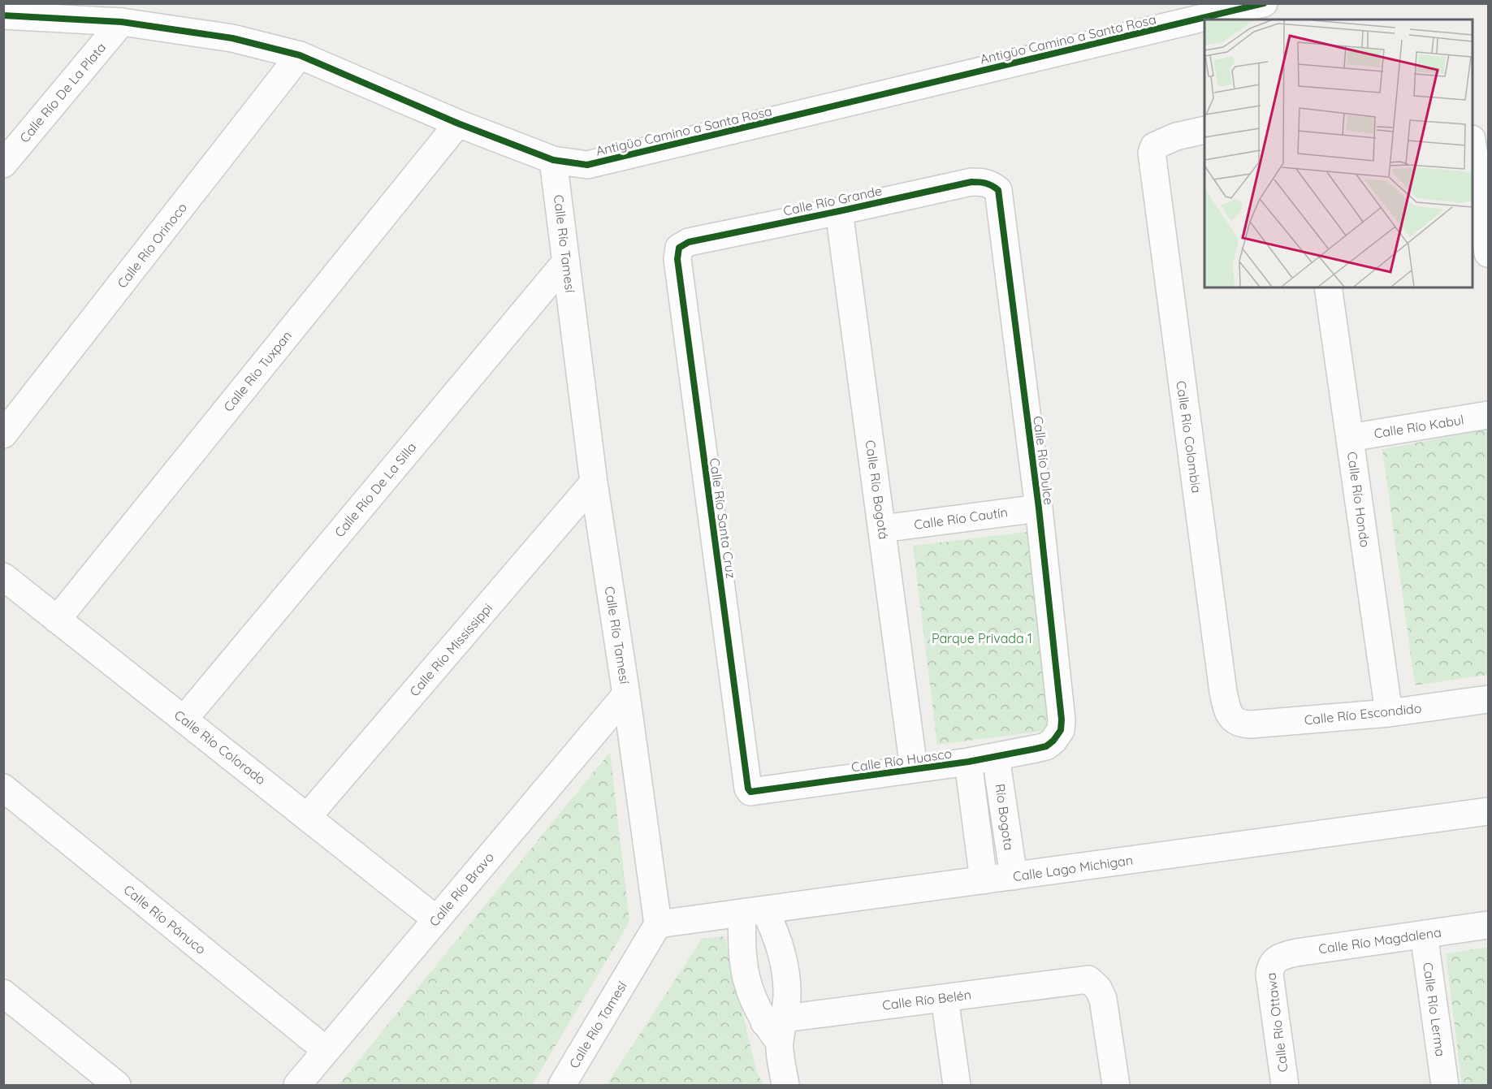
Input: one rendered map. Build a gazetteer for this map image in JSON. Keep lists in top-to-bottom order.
{
  "streets": {
    "street": [
      "Antigüo Camino a Santa Rosa",
      "Calle Río De La Plata",
      "Calle Río Grande",
      "Calle Río Tamesí",
      "Calle Río Orinoco",
      "Calle Río Tuxpan",
      "Calle Río Kabul",
      "Calle Río Colombia",
      "Calle Río Dulce",
      "Calle Río De La Silla",
      "Calle Río Bogotá",
      "Calle Río Hondo",
      "Calle Río Santa Cruz",
      "Calle Río Cautín",
      "Calle Río Mississippi",
      "Calle Río Escondido",
      "Calle Río Colorado",
      "Calle Río Huasco",
      "Río Bogota",
      "Calle Lago Michigan",
      "Calle Río Bravo",
      "Calle Río Pánuco",
      "Calle Río Magdalena",
      "Calle Río Belén",
      "Calle Río Lerma",
      "Calle Río Ottawa"
    ]
  },
  "crossings": [
    ["Antigüo Camino a Santa Rosa", "Calle Río De La Plata"],
    ["Antigüo Camino a Santa Rosa", "Calle Río Tamesí"],
    ["Antigüo Camino a Santa Rosa", "Calle Río Orinoco"],
    ["Antigüo Camino a Santa Rosa", "Calle Río Tuxpan"],
    ["Calle Río Grande", "Calle Río Dulce"],
    ["Calle Río Grande", "Calle Río Bogotá"],
    ["Calle Río Grande", "Calle Río Santa Cruz"],
    ["Calle Río Tamesí", "Calle Río De La Silla"],
    ["Calle Río Tamesí", "Calle Río Mississippi"],
    ["Calle Río Tamesí", "Calle Lago Michigan"],
    ["Calle Río Tamesí", "Calle Río Bravo"],
    ["Calle Río Tuxpan", "Calle Río Colorado"],
    ["Calle Río Kabul", "Calle Río Hondo"],
    ["Calle Río Colombia", "Calle Río Escondido"],
    ["Calle Río Dulce", "Calle Río Cautín"],
    ["Calle Río Dulce", "Calle Río Huasco"],
    ["Calle Río De La Silla", "Calle Río Colorado"],
    ["Calle Río Bogotá", "Calle Río Cautín"],
    ["Calle Río Bogotá", "Calle Río Huasco"],
    ["Calle Río Hondo", "Calle Río Escondido"],
    ["Calle Río Santa Cruz", "Calle Río Huasco"],
    ["Calle Río Mississippi", "Calle Río Colorado"],
    ["Calle Río Colorado", "Calle Río Bravo"],
    ["Calle Río Huasco", "Río Bogota"],
    ["Río Bogota", "Calle Lago Michigan"],
    ["Calle Río Bravo", "Calle Río Pánuco"],
    ["Calle Río Magdalena", "Calle Río Lerma"],
    ["Calle Río Magdalena", "Calle Río Ottawa"]
  ],
  "parks": ["Parque Privada 1"]
}
